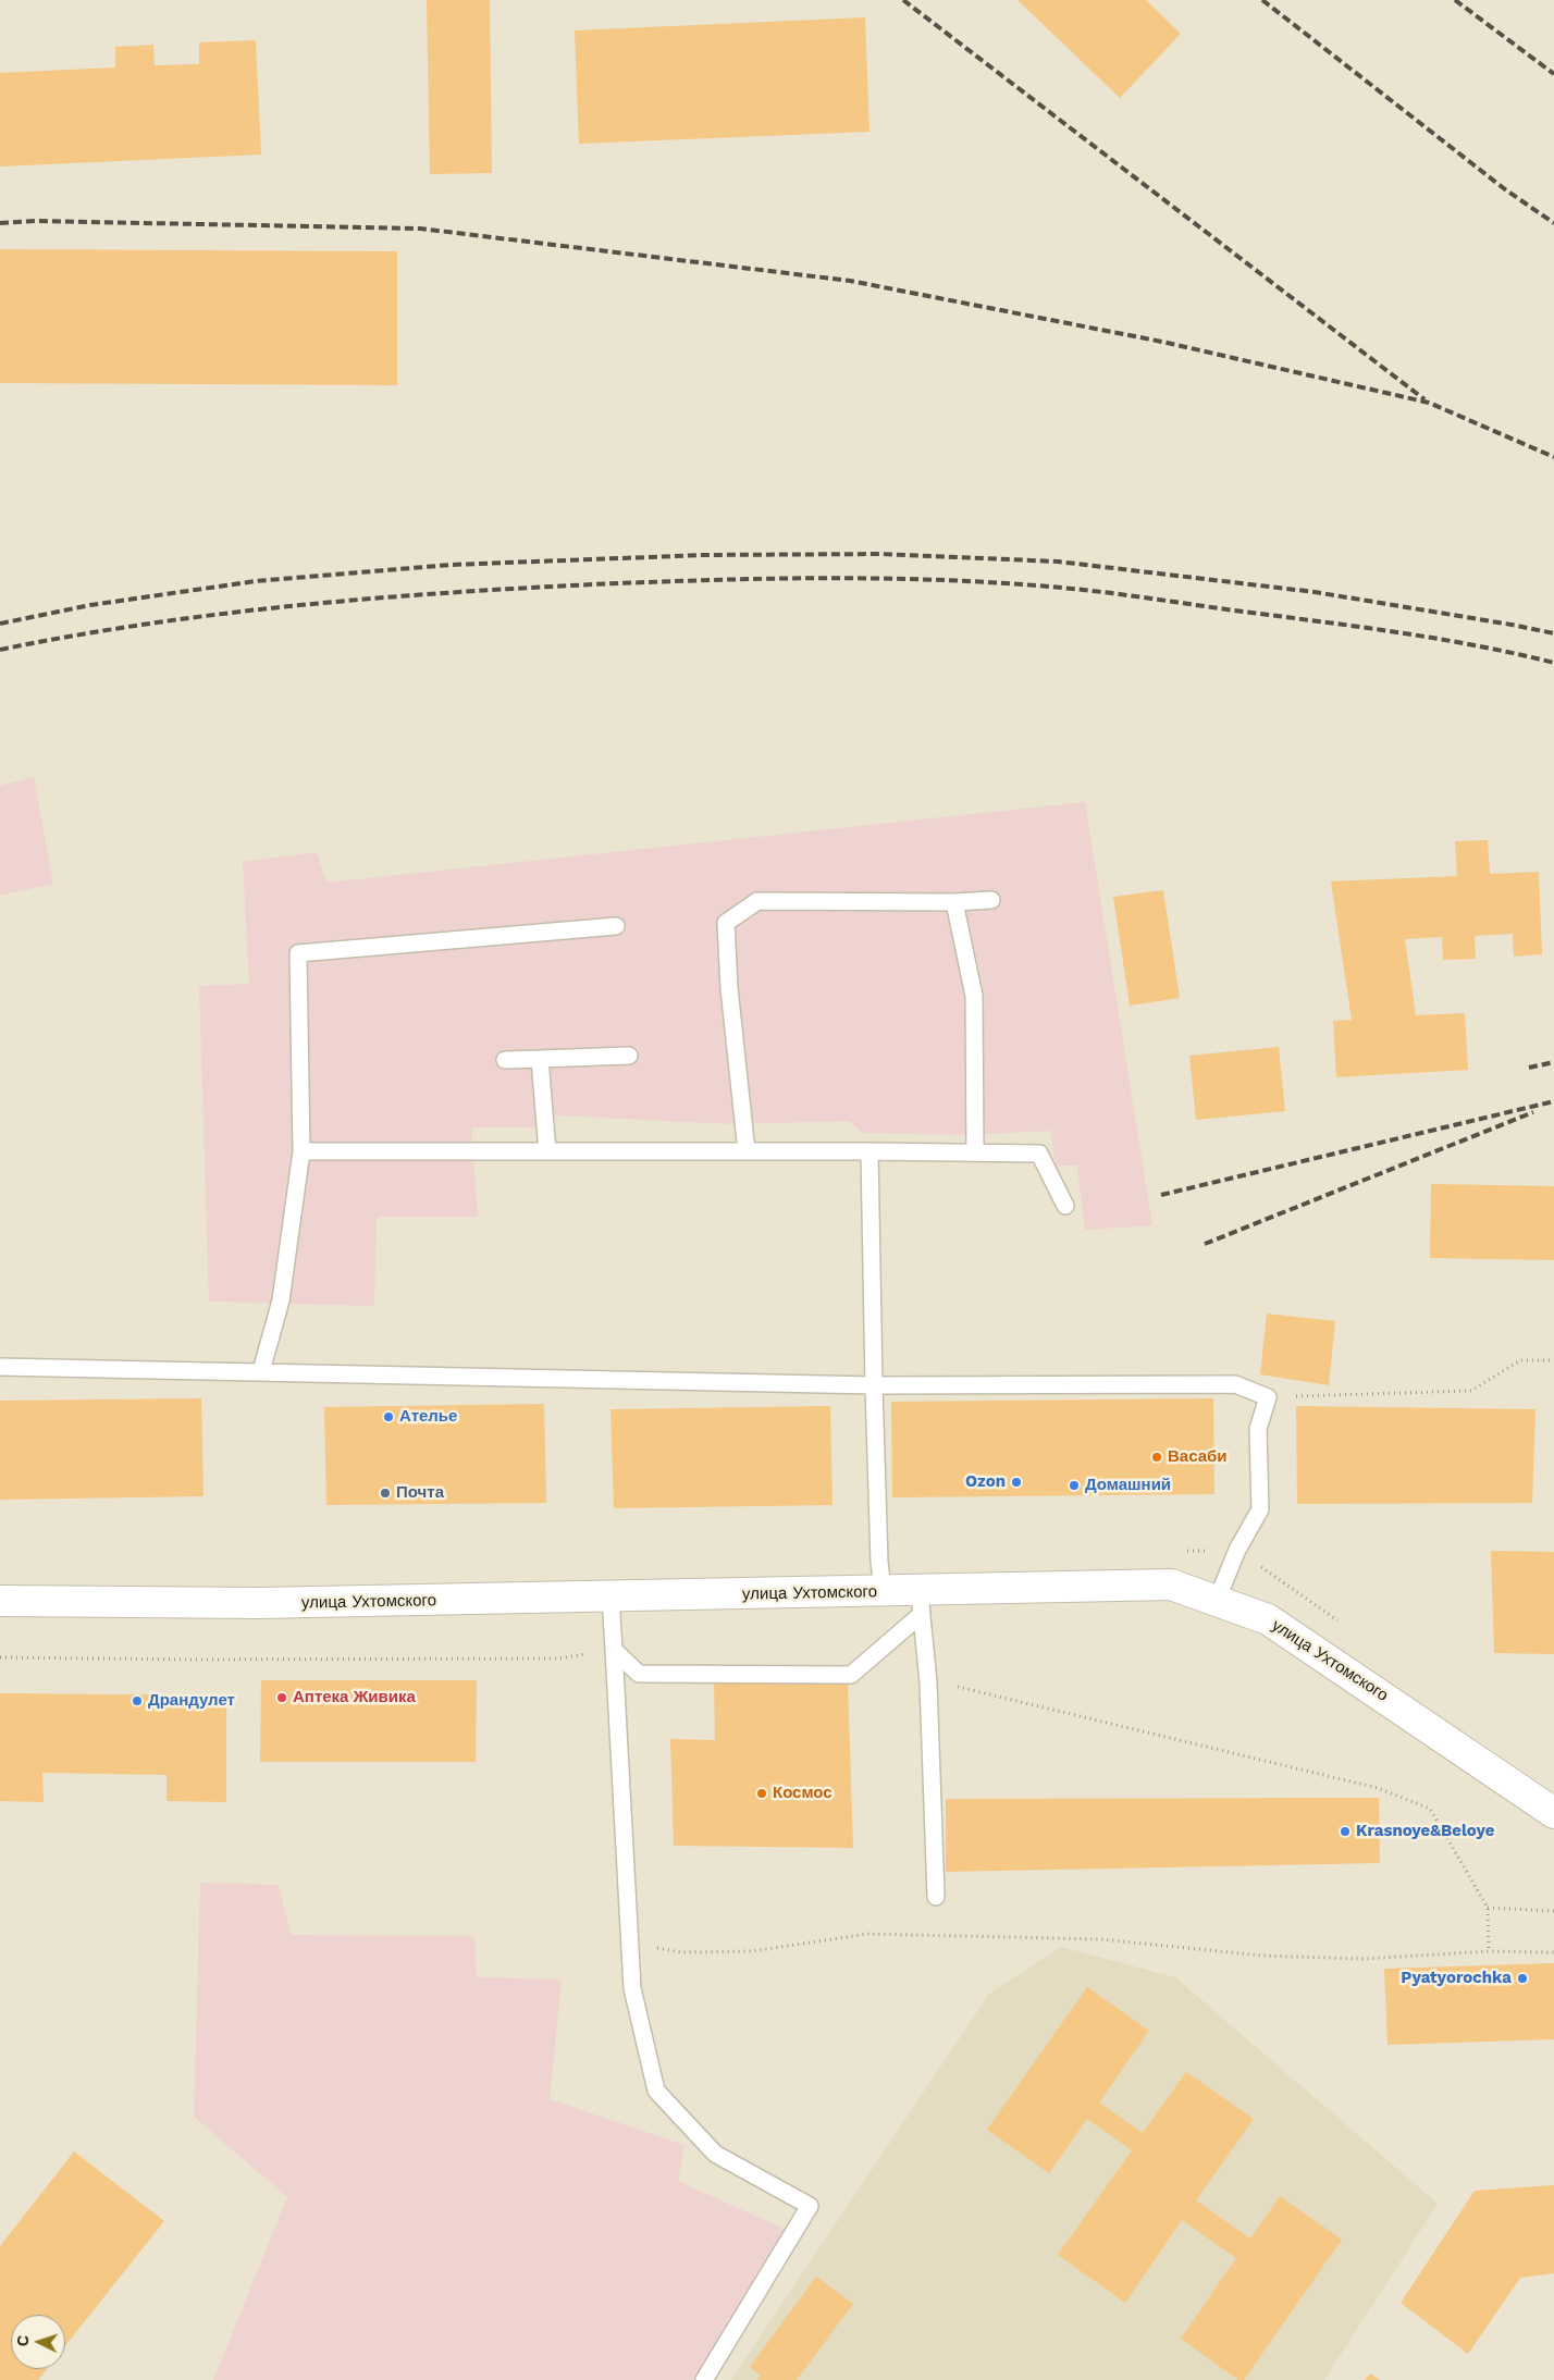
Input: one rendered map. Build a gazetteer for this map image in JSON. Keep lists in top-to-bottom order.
{
  "streets": {
    "main road": ["улица Ухтомского"]
  },
  "places": [
    "Ателье",
    "Васаби",
    "Ozon",
    "Домашний",
    "Почта",
    "Аптека Живика",
    "Драндулет",
    "Космос",
    "Krasnoye&Beloye",
    "Pyatyorochka"
  ],
  "north": "left"
}
